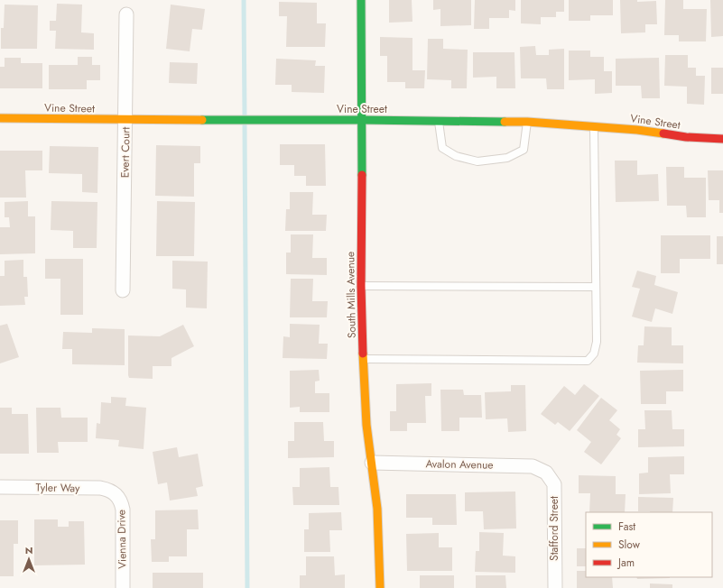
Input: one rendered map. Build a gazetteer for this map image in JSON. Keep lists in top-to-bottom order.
{
  "streets": {
    "street": [
      "Vine Street",
      "Evert Court",
      "South Mills Avenue",
      "Avalon Avenue",
      "Tyler Way",
      "Stafford Street",
      "Vienna Drive"
    ]
  },
  "crossings": [
    ["Vine Street", "Evert Court"],
    ["Vine Street", "South Mills Avenue"],
    ["South Mills Avenue", "Avalon Avenue"],
    ["Avalon Avenue", "Stafford Street"],
    ["Tyler Way", "Vienna Drive"]
  ],
  "legend": ["Fast", "Slow", "Jam"],
  "north": "top"
}
